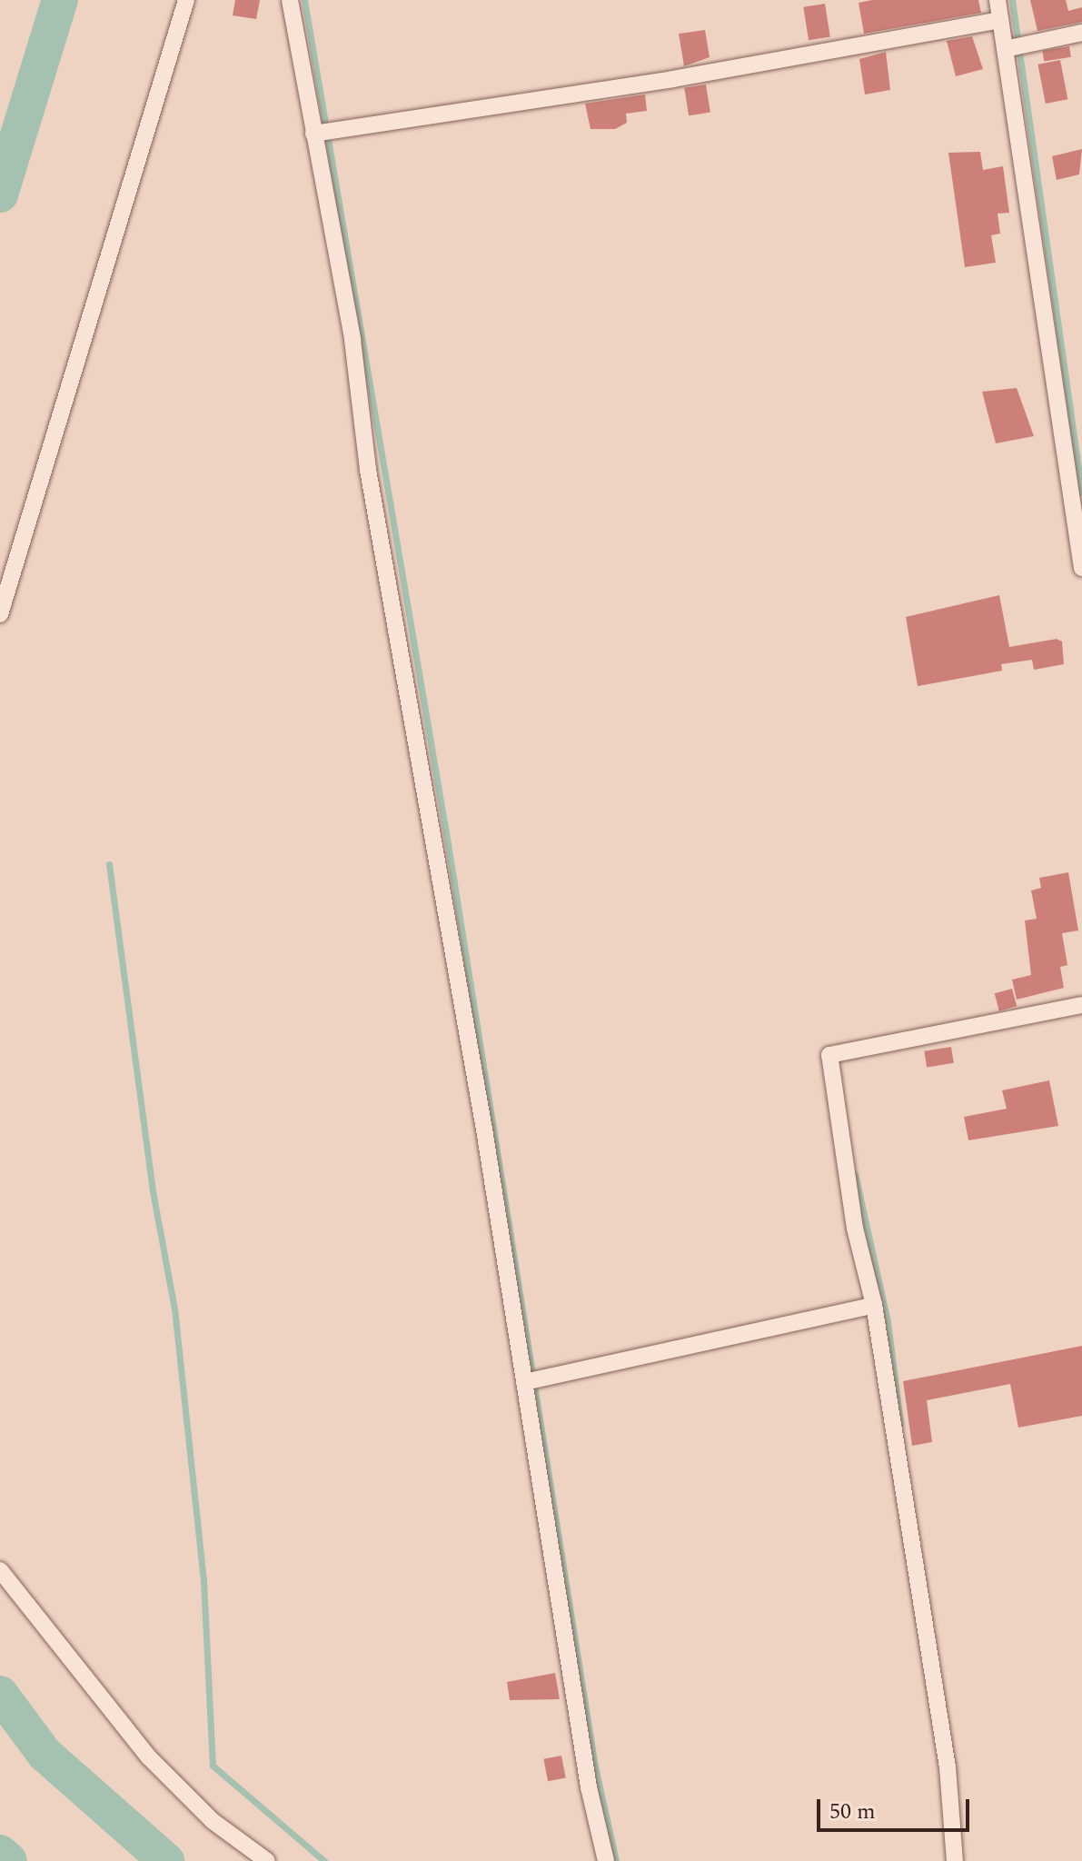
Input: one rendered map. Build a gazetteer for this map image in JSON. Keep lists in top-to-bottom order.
{
  "scale_bar": "50 m"
}
